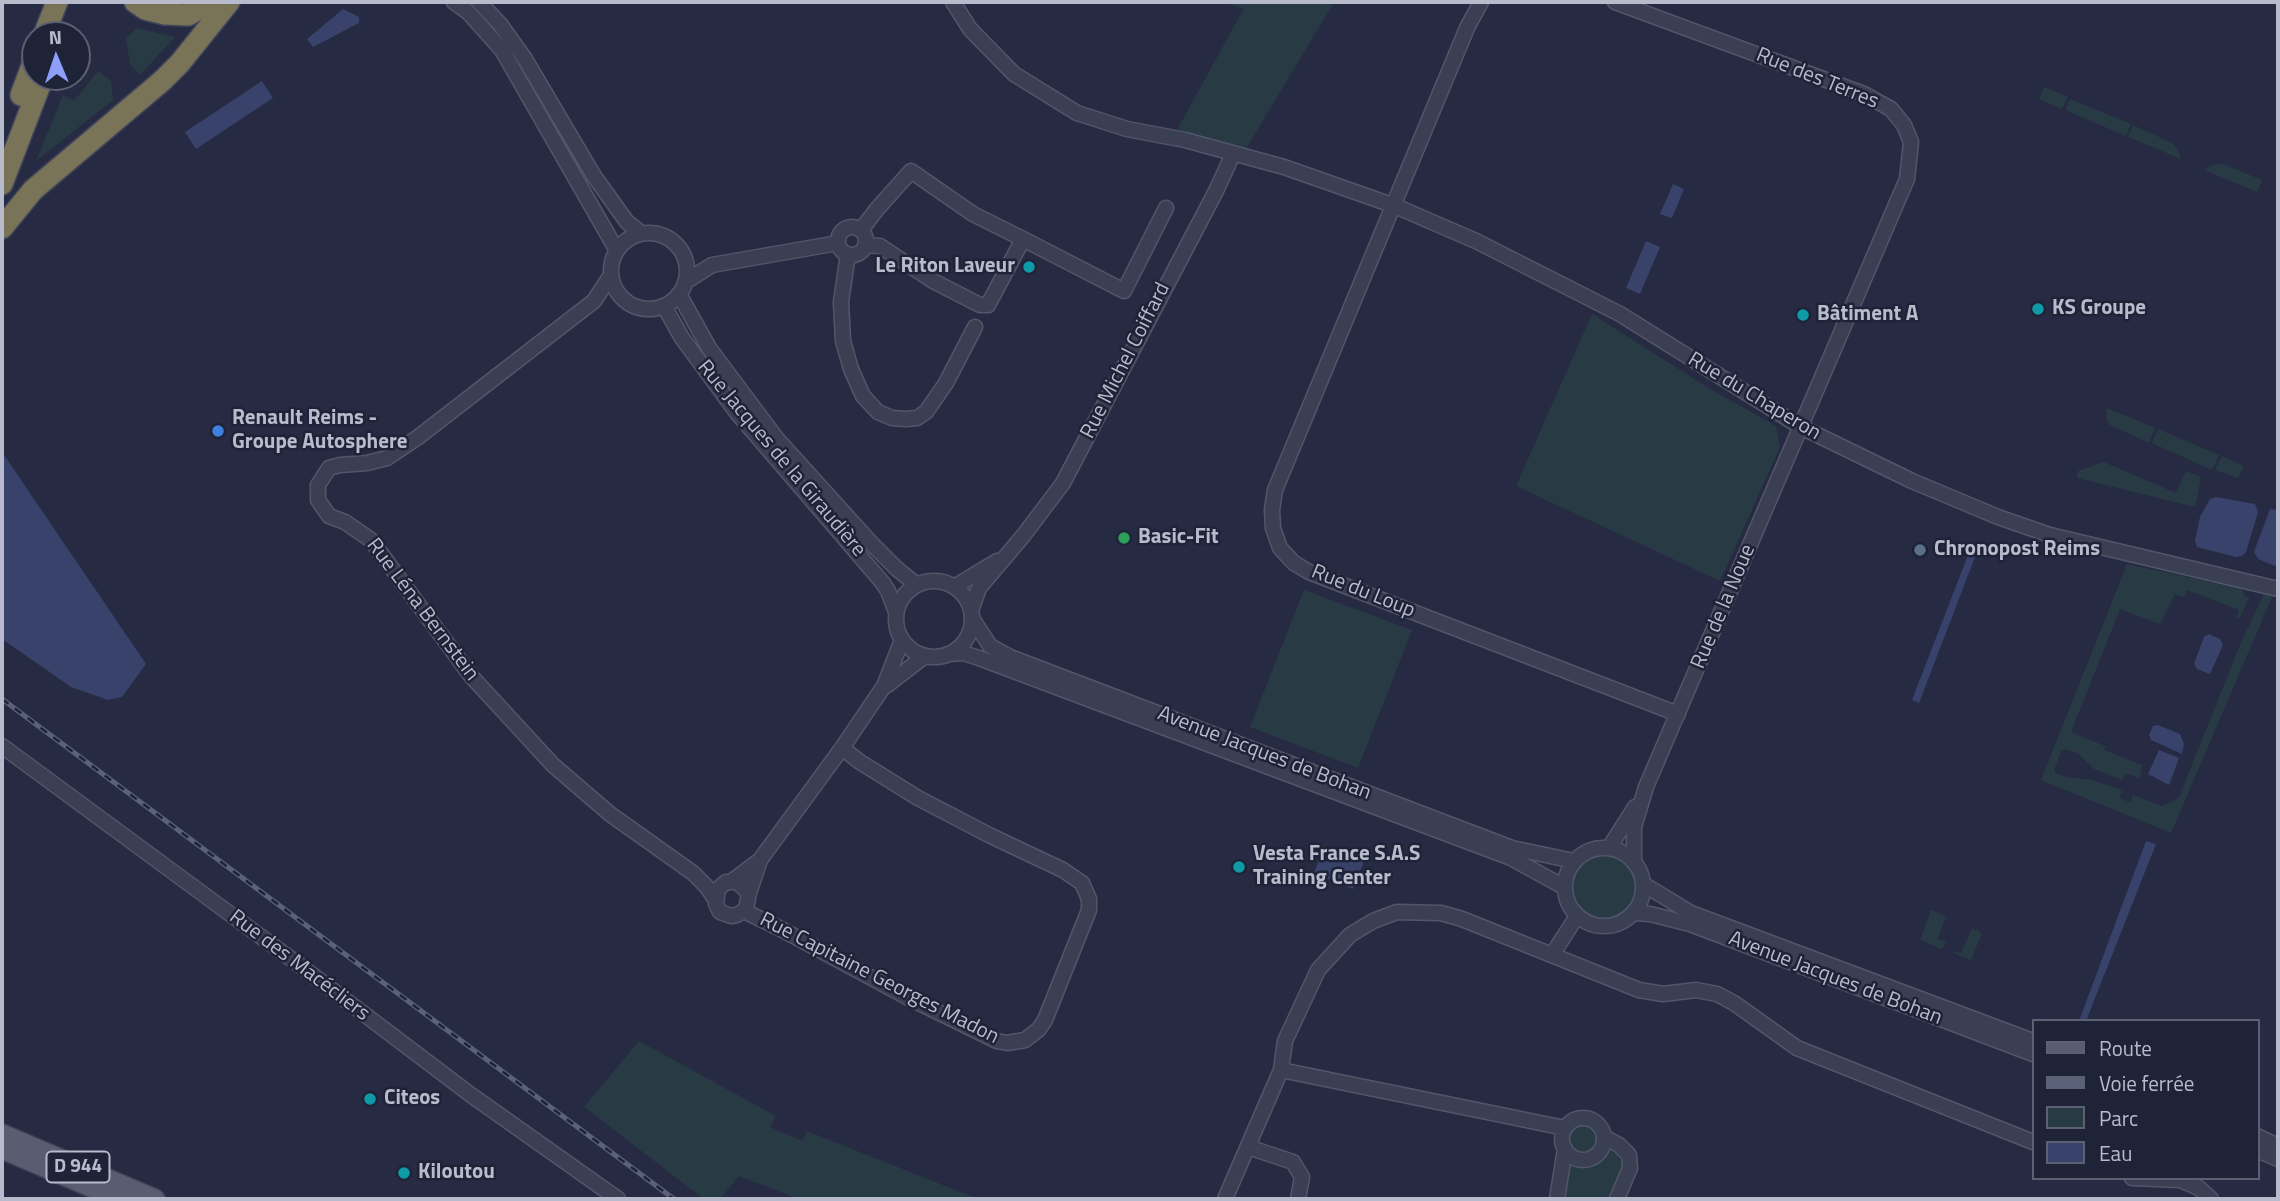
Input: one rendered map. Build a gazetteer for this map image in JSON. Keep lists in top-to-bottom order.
{
  "streets": {
    "main road": ["D 944"],
    "street": [
      "Rue des Terres",
      "Rue Michel Coiffard",
      "Rue du Chaperon",
      "Rue Jacques de la Giraudière",
      "Rue du Loup",
      "Rue de la Noue",
      "Rue Léna Bernstein",
      "Avenue Jacques de Bohan",
      "Rue des Macécliers",
      "Rue Capitaine Georges Madon"
    ]
  },
  "crossings": [
    ["Rue des Terres", "Rue du Chaperon"],
    ["Rue des Terres", "Rue de la Noue"],
    ["Rue Michel Coiffard", "Rue du Chaperon"],
    ["Rue Michel Coiffard", "Rue Jacques de la Giraudière"],
    ["Rue Michel Coiffard", "Avenue Jacques de Bohan"],
    ["Rue du Chaperon", "Rue du Loup"],
    ["Rue du Chaperon", "Rue de la Noue"],
    ["Rue Jacques de la Giraudière", "Rue Léna Bernstein"],
    ["Rue Jacques de la Giraudière", "Avenue Jacques de Bohan"],
    ["Rue du Loup", "Rue de la Noue"],
    ["Rue Léna Bernstein", "Rue Capitaine Georges Madon"]
  ],
  "places": [
    "Le Riton Laveur",
    "KS Groupe",
    "Bâtiment A",
    "Renault Reims - Groupe Autosphere",
    "Basic-Fit",
    "Chronopost Reims",
    "Vesta France S.A.S Training Center",
    "Citeos",
    "Kiloutou"
  ],
  "legend": [
    "Route",
    "Voie ferrée",
    "Parc",
    "Eau"
  ],
  "north": "top"
}
